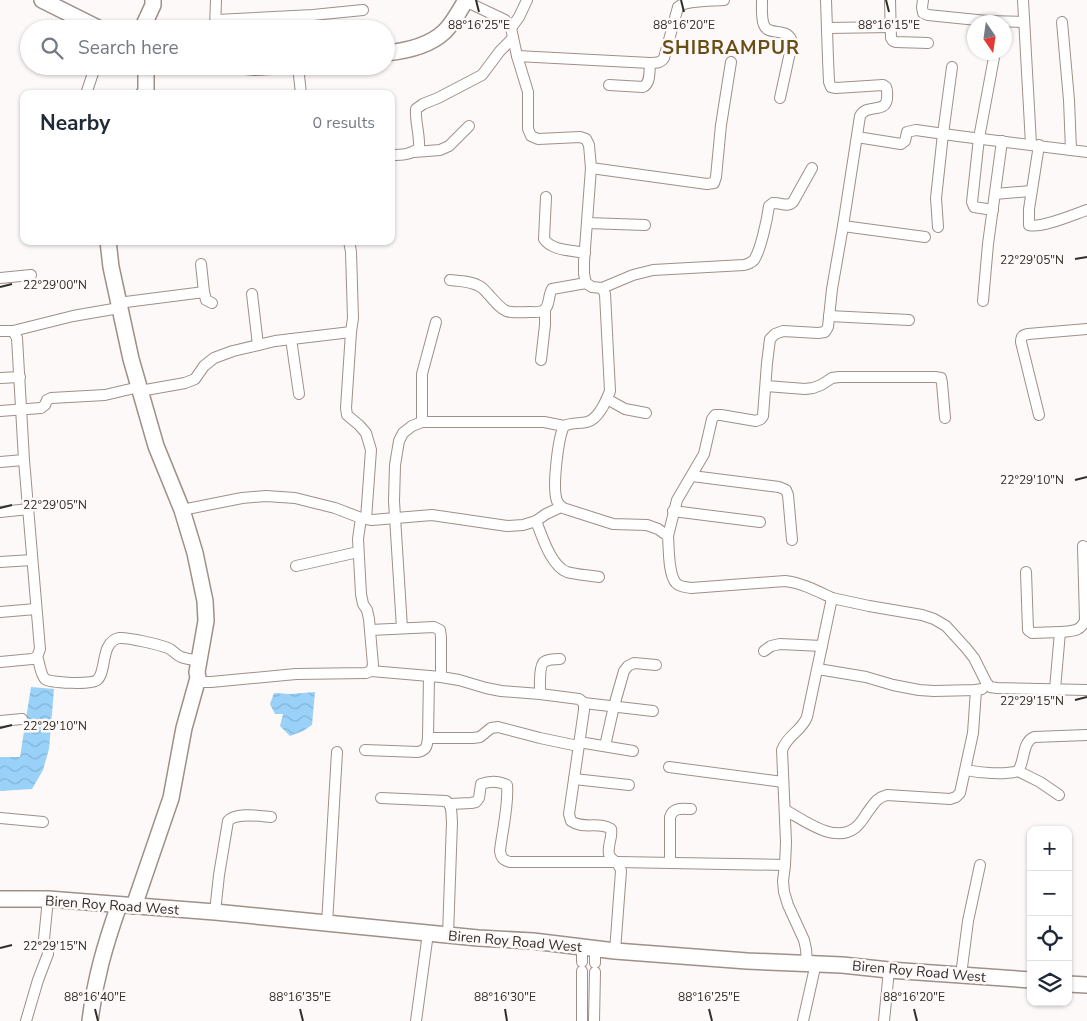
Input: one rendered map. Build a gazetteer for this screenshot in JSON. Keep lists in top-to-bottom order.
{
  "streets": {
    "street": ["Biren Roy Road West"]
  },
  "districts": ["SHIBRAMPUR"],
  "north": "bottom",
  "page": {
    "search": "Search here",
    "heading": ["Nearby", "0 results"],
    "map_buttons": ["+", "−"]
  },
  "coordinates": [
    "88°16'25\"E",
    "88°16'20\"E",
    "88°16'15\"E",
    "22°29'05\"N",
    "22°29'00\"N",
    "22°29'10\"N",
    "22°29'15\"N",
    "88°16'40\"E",
    "88°16'35\"E",
    "88°16'30\"E"
  ]
}
